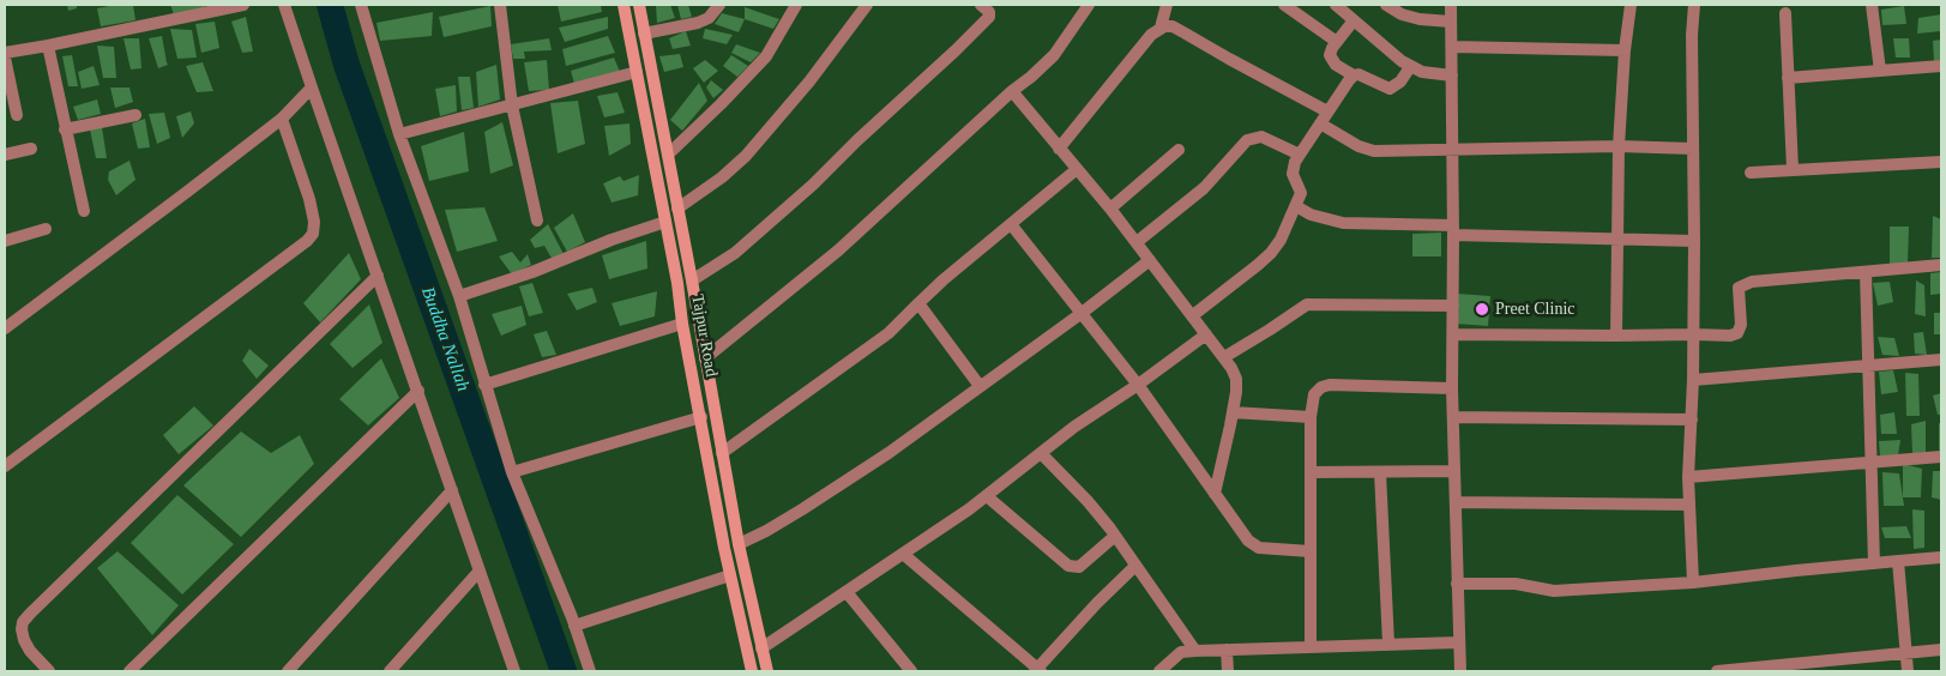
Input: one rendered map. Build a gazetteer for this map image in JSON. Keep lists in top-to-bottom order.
{
  "streets": {
    "main road": ["Tajpur Road"]
  },
  "water": ["Buddha Nallah"],
  "places": ["Preet Clinic"]
}
